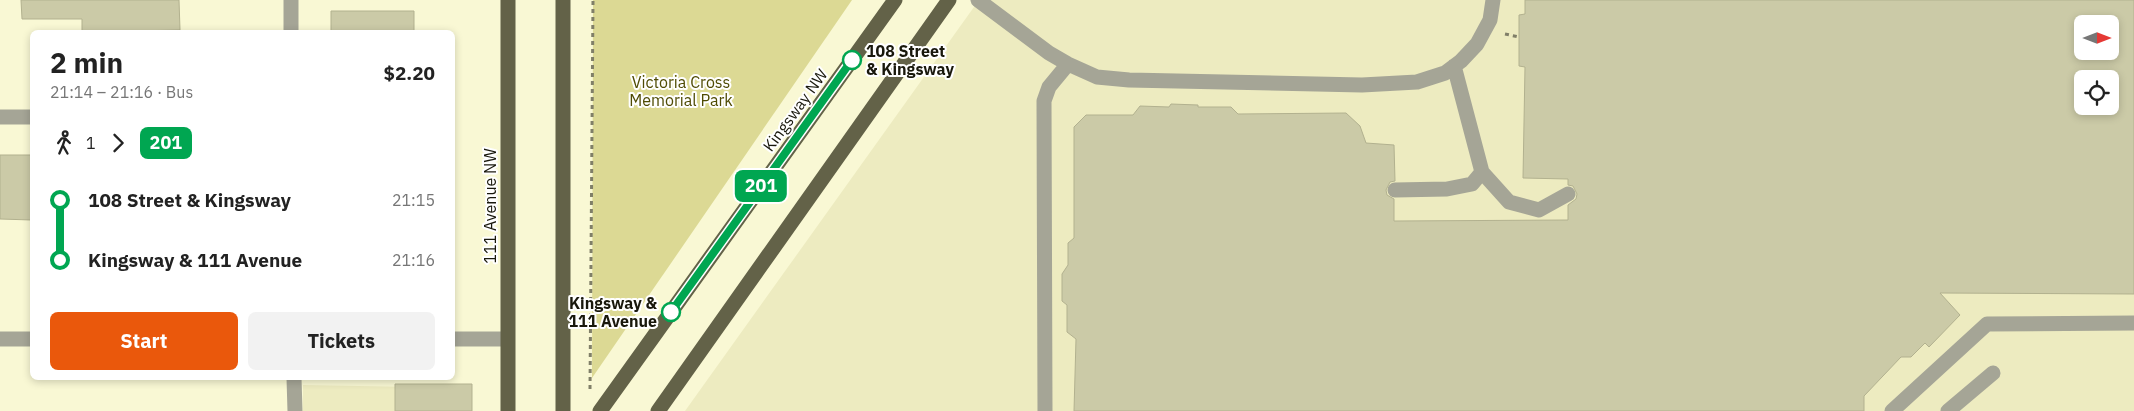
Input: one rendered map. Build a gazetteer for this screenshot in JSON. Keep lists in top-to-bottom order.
{
  "streets": {
    "main road": ["Kingsway NW", "111 Avenue NW"]
  },
  "parks": ["Victoria Cross Memorial Park"],
  "places": ["108 Street & Kingsway", "Kingsway & 111 Avenue"],
  "lines": ["bus line 201"],
  "north": "right",
  "page": {
    "on_map": "201",
    "heading": ["2 min", "21:14 – 21:16 · Bus", "$2.20"],
    "legs": ["1", "201"],
    "list": [
      {
        "name": "108 Street & Kingsway",
        "value": "21:15"
      },
      {
        "name": "Kingsway & 111 Avenue",
        "value": "21:16"
      }
    ],
    "buttons": ["Start", "Tickets"]
  }
}
